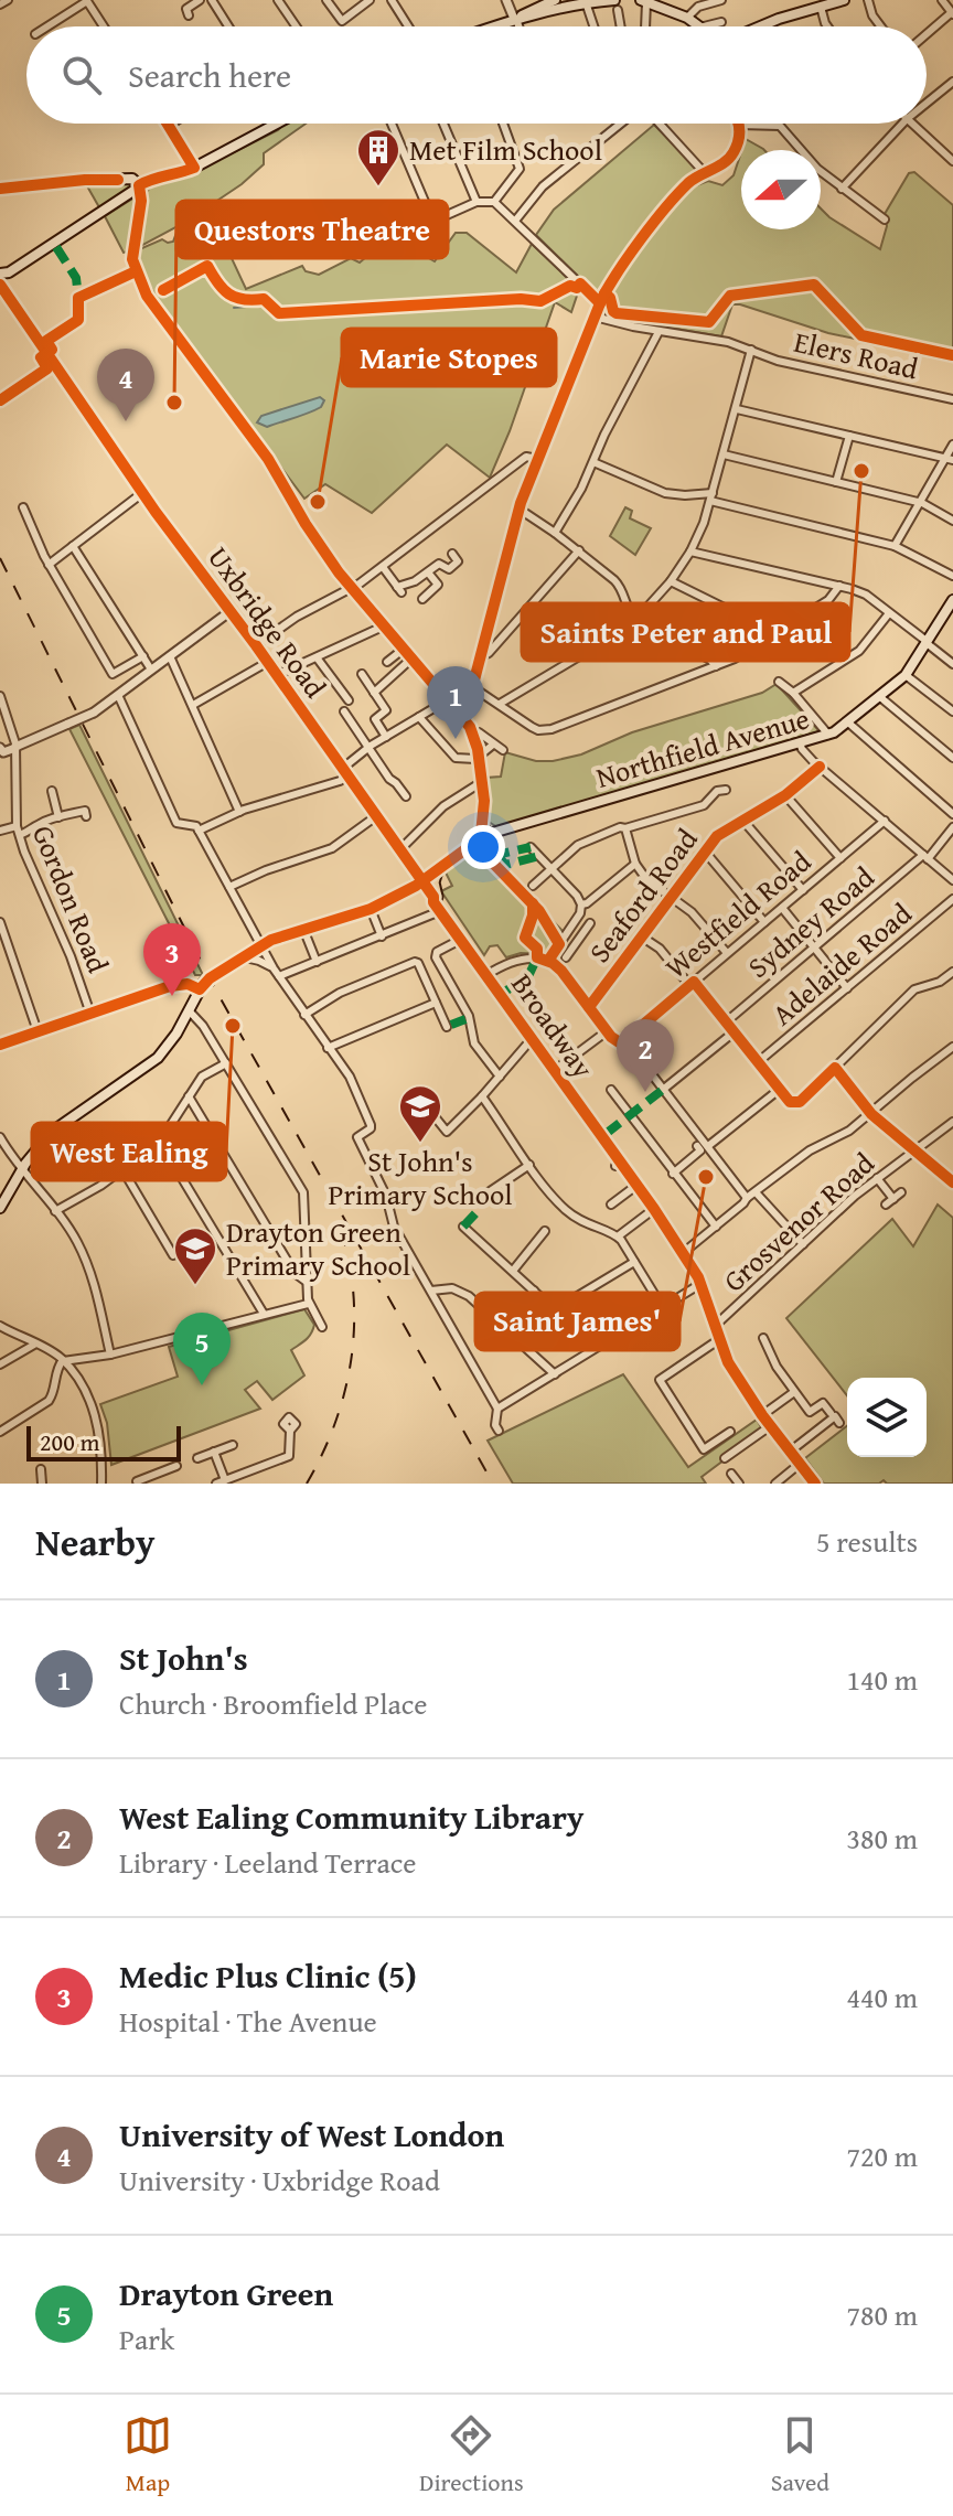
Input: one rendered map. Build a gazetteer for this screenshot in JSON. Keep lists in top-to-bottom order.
{
  "streets": {
    "main road": ["Uxbridge Road", "Northfield Avenue", "Broadway"],
    "street": [
      "Elers Road",
      "Seaford Road",
      "Gordon Road",
      "Westfield Road",
      "Sydney Road",
      "Adelaide Road",
      "Grosvenor Road"
    ]
  },
  "crossings": [
    ["Uxbridge Road", "Northfield Avenue"],
    ["Uxbridge Road", "Broadway"],
    ["Northfield Avenue", "Broadway"],
    ["Broadway", "Grosvenor Road"]
  ],
  "places": {
    "building": ["Met Film School"],
    "other": [
      "Questors Theatre",
      "Saints Peter and Paul",
      "Marie Stopes",
      "West Ealing",
      "Saint James'"
    ],
    "school or university": ["St John's Primary School", "Drayton Green Primary School"]
  },
  "scale_bar": "200 m",
  "north": "left",
  "page": {
    "search": "Search here",
    "pins": [
      "4",
      "1",
      "3",
      "2",
      "5"
    ],
    "scale": "200 m",
    "heading": ["Nearby", "5 results"],
    "list": [
      {
        "mark": "1",
        "name": "St John's",
        "note": "Church · Broomfield Place",
        "value": "140 m"
      },
      {
        "mark": "2",
        "name": "West Ealing Community Library",
        "note": "Library · Leeland Terrace",
        "value": "380 m"
      },
      {
        "mark": "3",
        "name": "Medic Plus Clinic (5)",
        "note": "Hospital · The Avenue",
        "value": "440 m"
      },
      {
        "mark": "4",
        "name": "University of West London",
        "note": "University · Uxbridge Road",
        "value": "720 m"
      },
      {
        "mark": "5",
        "name": "Drayton Green",
        "note": "Park",
        "value": "780 m"
      }
    ],
    "nav": ["Map", "Directions", "Saved"]
  }
}
